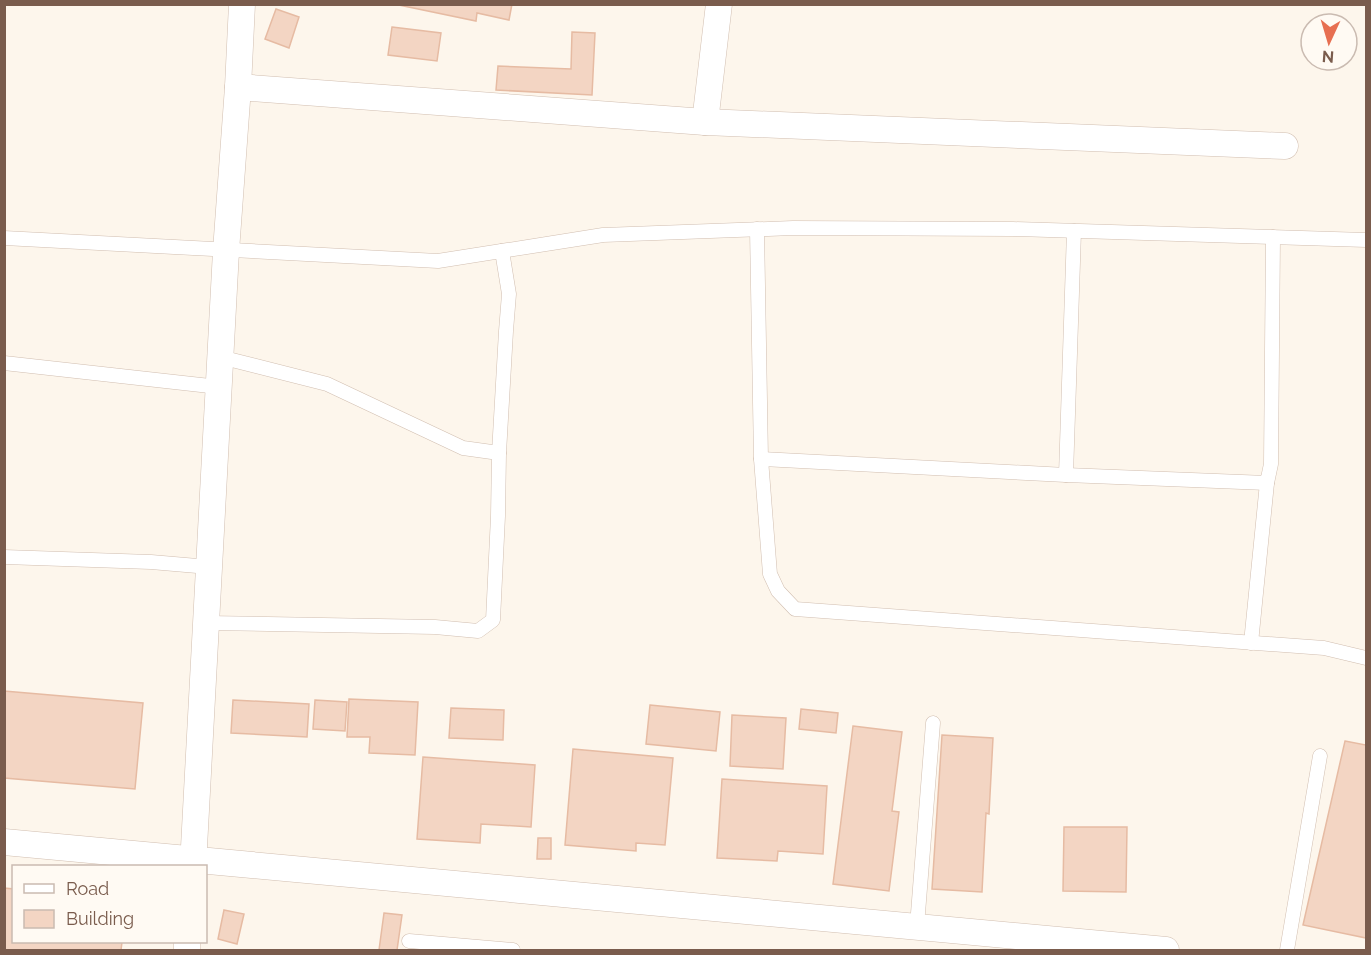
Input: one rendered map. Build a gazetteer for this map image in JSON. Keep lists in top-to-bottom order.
{
  "legend": ["Road", "Building"],
  "north": "bottom"
}
